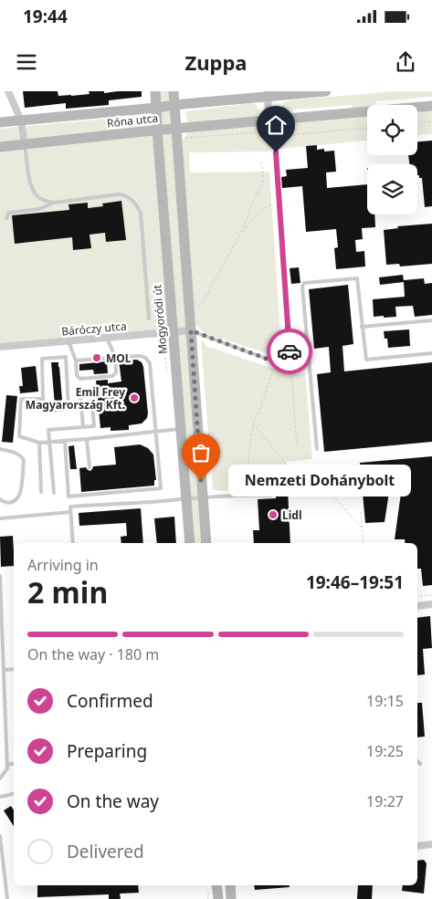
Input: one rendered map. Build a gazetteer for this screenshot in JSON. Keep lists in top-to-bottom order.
{
  "streets": {
    "street": ["Róna utca", "Mogyoródi út", "Báróczy utca"]
  },
  "crossings": [
    ["Róna utca", "Mogyoródi út"],
    ["Mogyoródi út", "Báróczy utca"]
  ],
  "places": [
    "MOL",
    "Emil Frey Magyarország Kft.",
    "Nemzeti Dohánybolt",
    "Lidl"
  ],
  "page": {
    "status": "19:44",
    "header": "Zuppa",
    "bubble": "Nemzeti Dohánybolt",
    "heading": ["2 min", "Arriving in", "19:46–19:51"],
    "bar": "On the way · 180 m",
    "list": [
      ["Confirmed", "19:15"],
      ["Preparing", "19:25"],
      ["On the way", "19:27"],
      "Delivered"
    ]
  }
}
